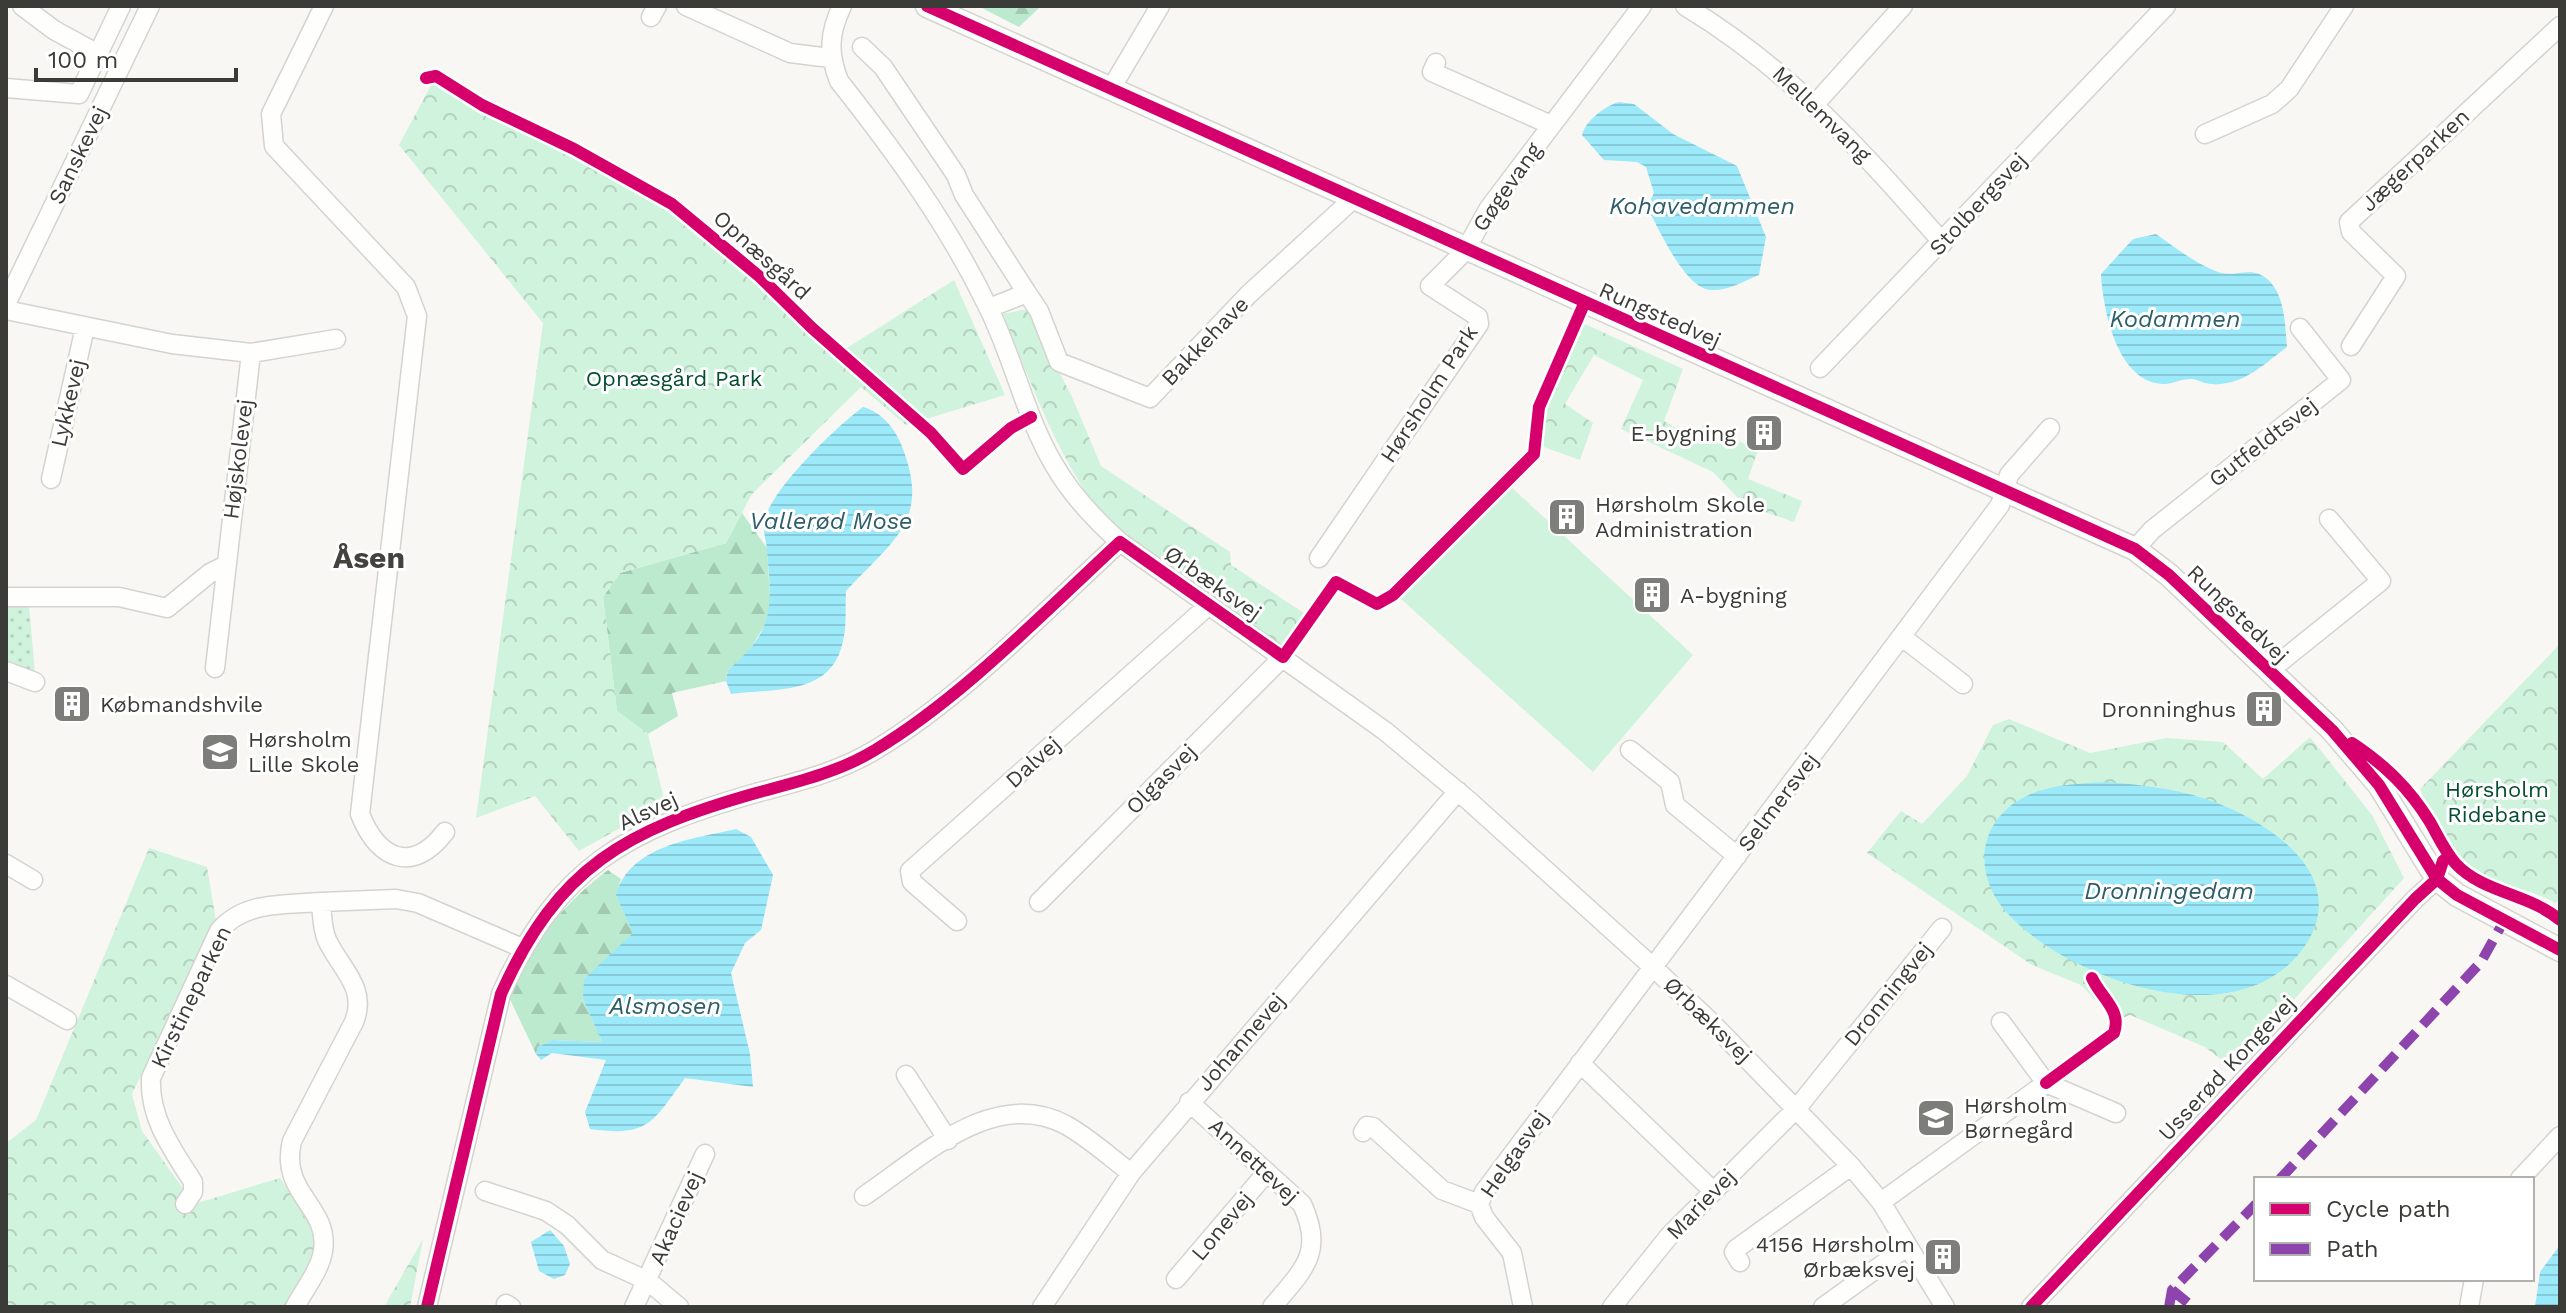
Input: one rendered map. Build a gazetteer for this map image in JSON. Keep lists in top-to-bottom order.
{
  "streets": {
    "main road": ["Rungstedvej"],
    "street": [
      "Mellemvang",
      "Sanskevej",
      "Jægerparken",
      "Gøgevang",
      "Stolbergsvej",
      "Bakkehave",
      "Hørsholm Park",
      "Lykkevej",
      "Gutfeldtsvej",
      "Højskolevej",
      "Ørbæksvej",
      "Dalvej",
      "Olgasvej",
      "Selmersvej",
      "Alsvej",
      "Dronningvej",
      "Kirstineparken",
      "Johannevej",
      "Usserød Kongevej",
      "Helgasvej",
      "Annettevej",
      "Marievej",
      "Akacievej",
      "Lonevej"
    ],
    "cycle path": ["Opnæsgård"]
  },
  "crossings": [
    ["Mellemvang", "Stolbergsvej"],
    ["Gøgevang", "Rungstedvej"],
    ["Gøgevang", "Hørsholm Park"],
    ["Rungstedvej", "Bakkehave"],
    ["Rungstedvej", "Hørsholm Park"],
    ["Rungstedvej", "Gutfeldtsvej"],
    ["Rungstedvej", "Selmersvej"],
    ["Rungstedvej", "Usserød Kongevej"],
    ["Ørbæksvej", "Dalvej"],
    ["Ørbæksvej", "Olgasvej"],
    ["Ørbæksvej", "Selmersvej"],
    ["Ørbæksvej", "Alsvej"],
    ["Ørbæksvej", "Dronningvej"],
    ["Ørbæksvej", "Johannevej"],
    ["Ørbæksvej", "Helgasvej"],
    ["Ørbæksvej", "Marievej"],
    ["Selmersvej", "Helgasvej"],
    ["Alsvej", "Kirstineparken"],
    ["Dronningvej", "Marievej"],
    ["Johannevej", "Annettevej"],
    ["Annettevej", "Lonevej"]
  ],
  "districts": ["Åsen"],
  "water": [
    "Kohavedammen",
    "Kodammen",
    "Vallerød Mose",
    "Dronningedam",
    "Alsmosen"
  ],
  "parks": ["Opnæsgård Park", "Hørsholm Ridebane"],
  "places": {
    "building": [
      "E-bygning",
      "Hørsholm Skole Administration",
      "A-bygning",
      "Købmandshvile",
      "Dronninghus",
      "4156 Hørsholm Ørbæksvej"
    ],
    "school or university": ["Hørsholm Lille Skole", "Hørsholm Børnegård"]
  },
  "legend": ["Cycle path", "Path"],
  "scale_bar": "100 m"
}
